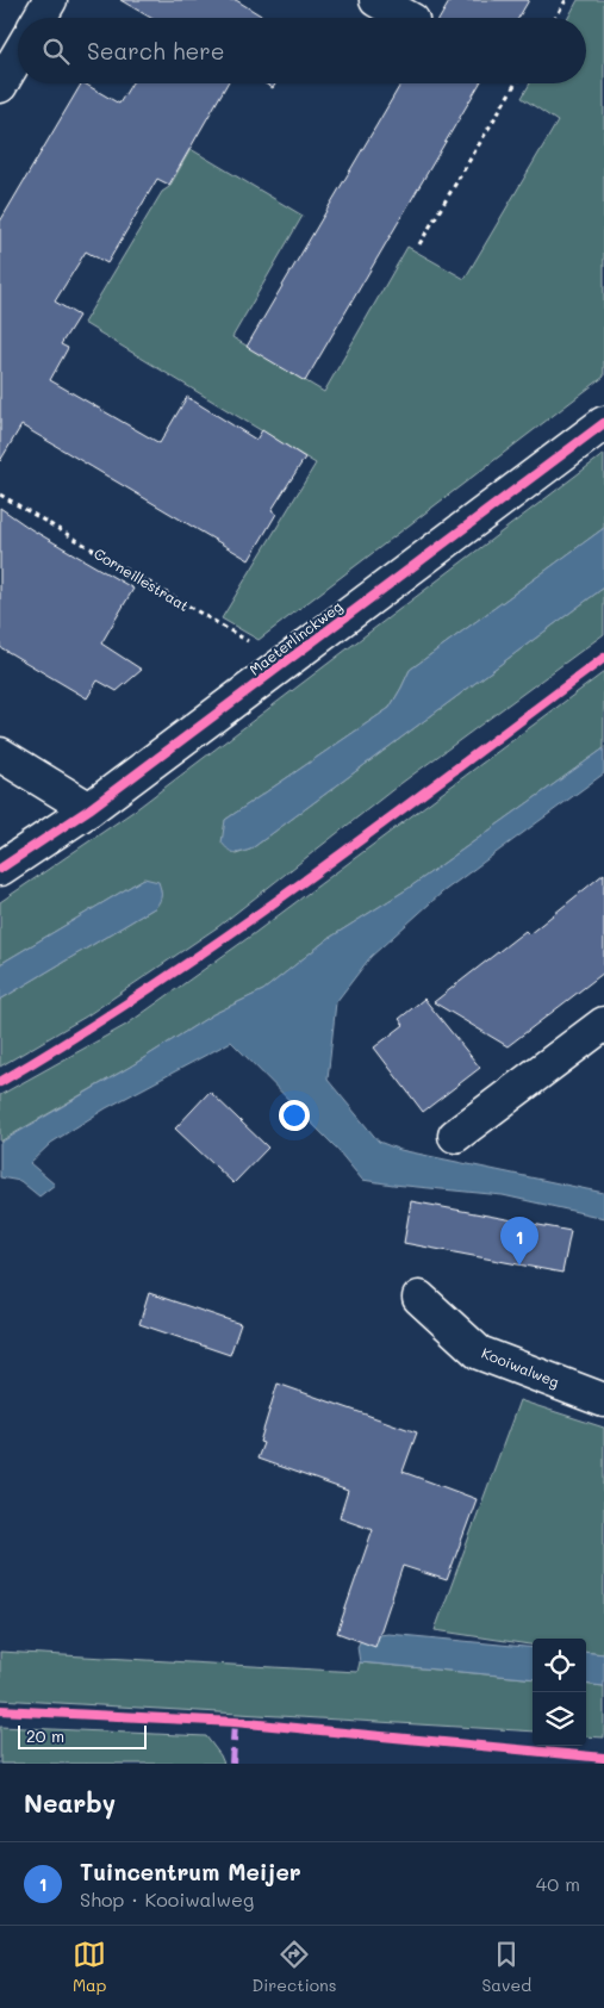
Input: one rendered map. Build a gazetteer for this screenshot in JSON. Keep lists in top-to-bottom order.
{
  "streets": {
    "street": ["Maeterlinckweg", "Kooiwalweg"],
    "path": ["Corneillestraat"]
  },
  "crossings": [
    ["Corneillestraat", "Maeterlinckweg"]
  ],
  "scale_bar": "20 m",
  "page": {
    "search": "Search here",
    "pins": "1",
    "scale": "20 m",
    "heading": "Nearby",
    "list": [
      {
        "mark": "1",
        "name": "Tuincentrum Meijer",
        "note": "Shop · Kooiwalweg",
        "value": "40 m"
      }
    ],
    "nav": ["Map", "Directions", "Saved"]
  }
}
